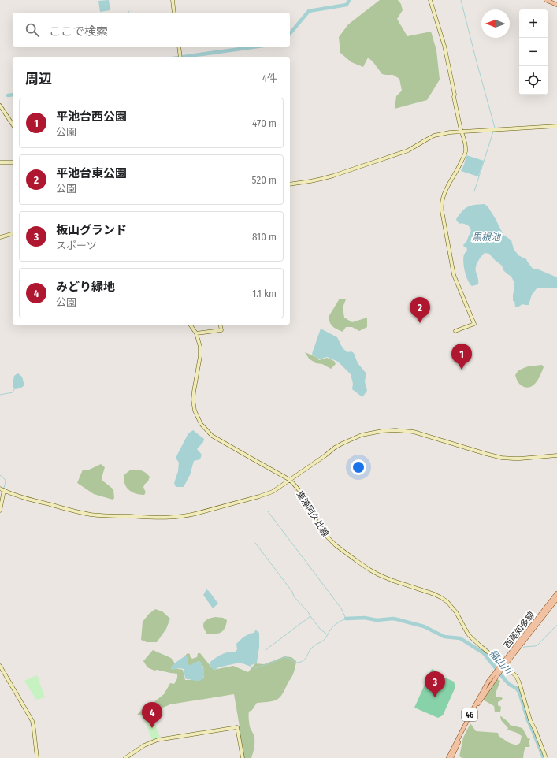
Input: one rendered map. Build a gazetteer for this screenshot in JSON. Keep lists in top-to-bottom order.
{
  "streets": {
    "main road": ["西尾知多線", "46"],
    "street": ["東浦阿久比線"]
  },
  "crossings": [
    ["東浦阿久比線", "西尾知多線"]
  ],
  "water": ["黒根池", "福山川"],
  "north": "left",
  "page": {
    "map_buttons": ["+", "−"],
    "search": "ここで検索",
    "heading": ["周辺", "4件"],
    "list": [
      {
        "mark": "1",
        "name": "平池台西公園",
        "note": "公園",
        "value": "470 m"
      },
      {
        "mark": "2",
        "name": "平池台東公園",
        "note": "公園",
        "value": "520 m"
      },
      {
        "mark": "3",
        "name": "板山グランド",
        "note": "スポーツ",
        "value": "810 m"
      },
      {
        "mark": "4",
        "name": "みどり緑地",
        "note": "公園",
        "value": "1.1 km"
      }
    ],
    "pins": [
      "2",
      "1",
      "3",
      "4"
    ]
  }
}
